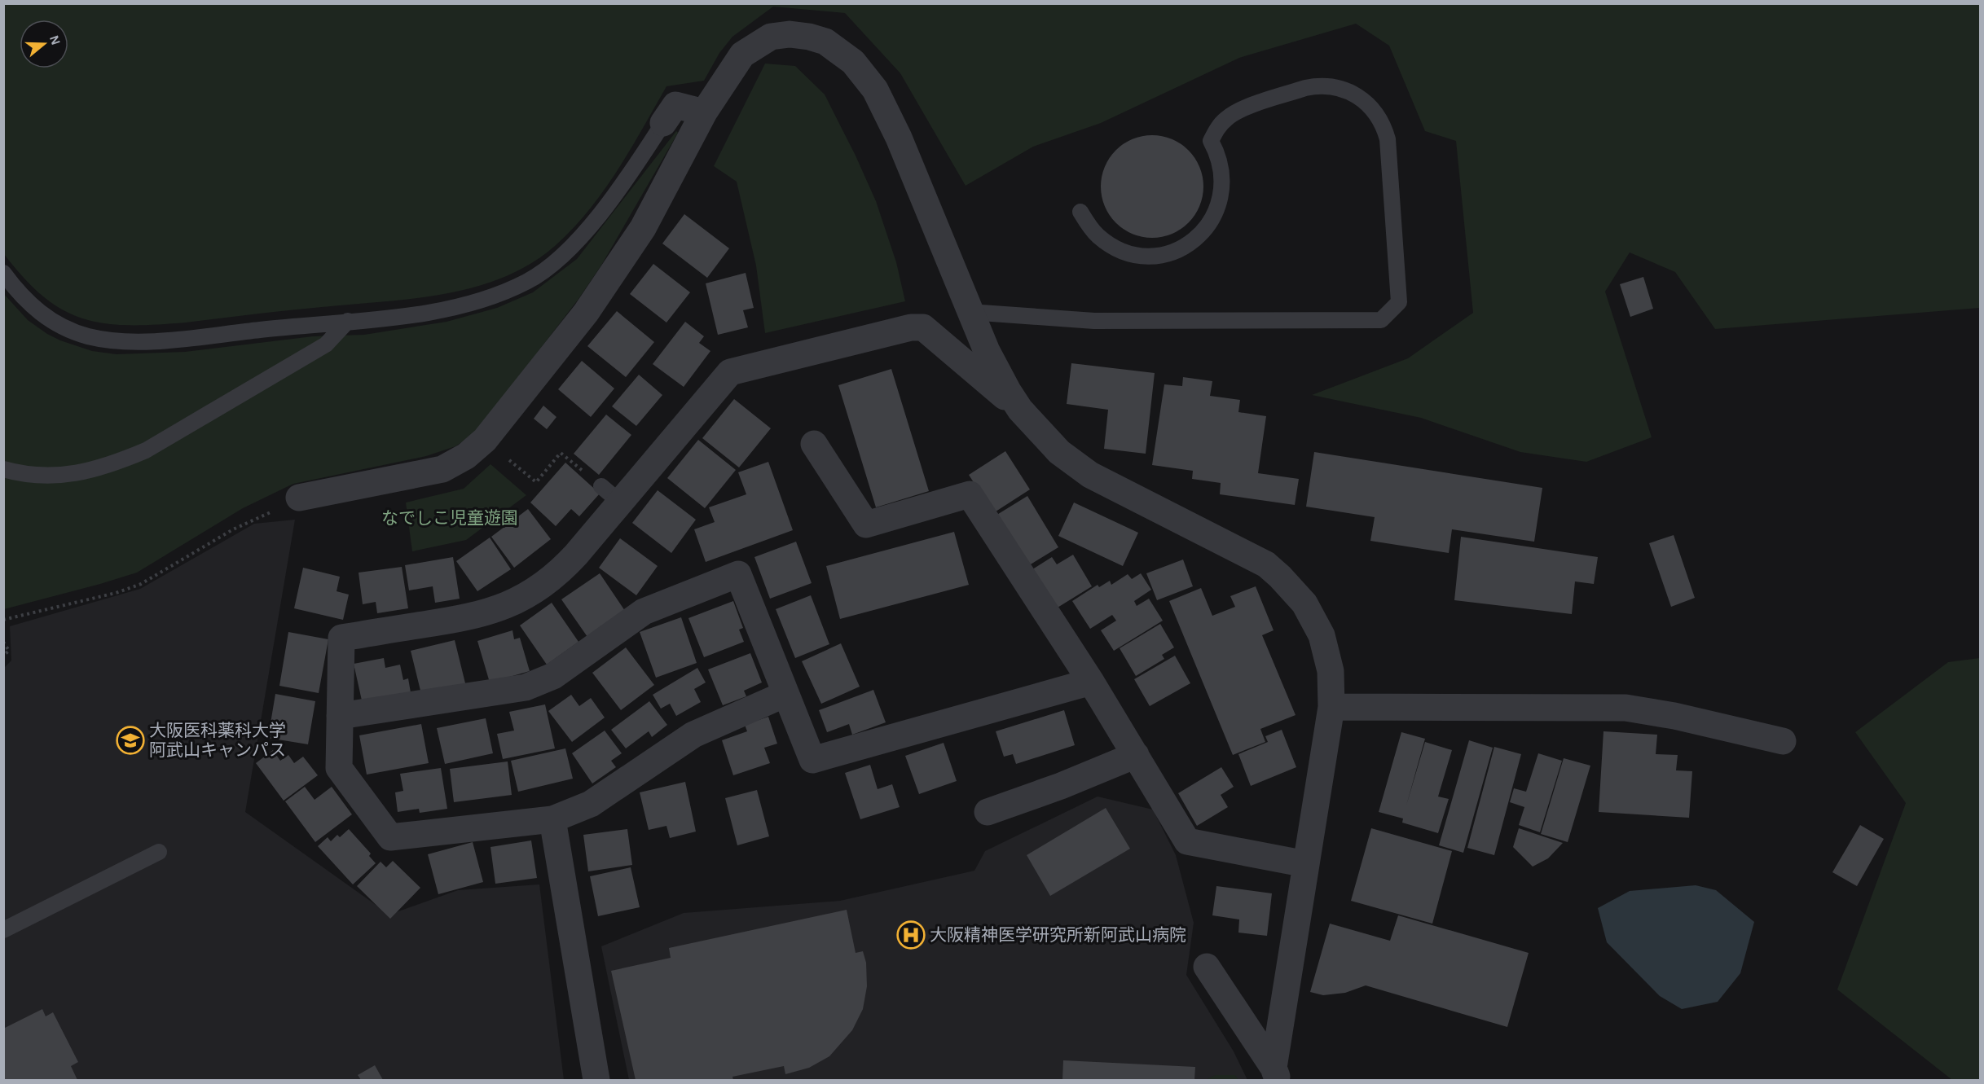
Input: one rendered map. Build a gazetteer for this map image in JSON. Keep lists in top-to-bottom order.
{
  "parks": ["なでしこ児童遊園"],
  "places": {
    "school or university": ["大阪医科薬科大学 阿武山キャンパス"],
    "hospital": ["大阪精神医学研究所新阿武山病院"]
  },
  "north": "right"
}
